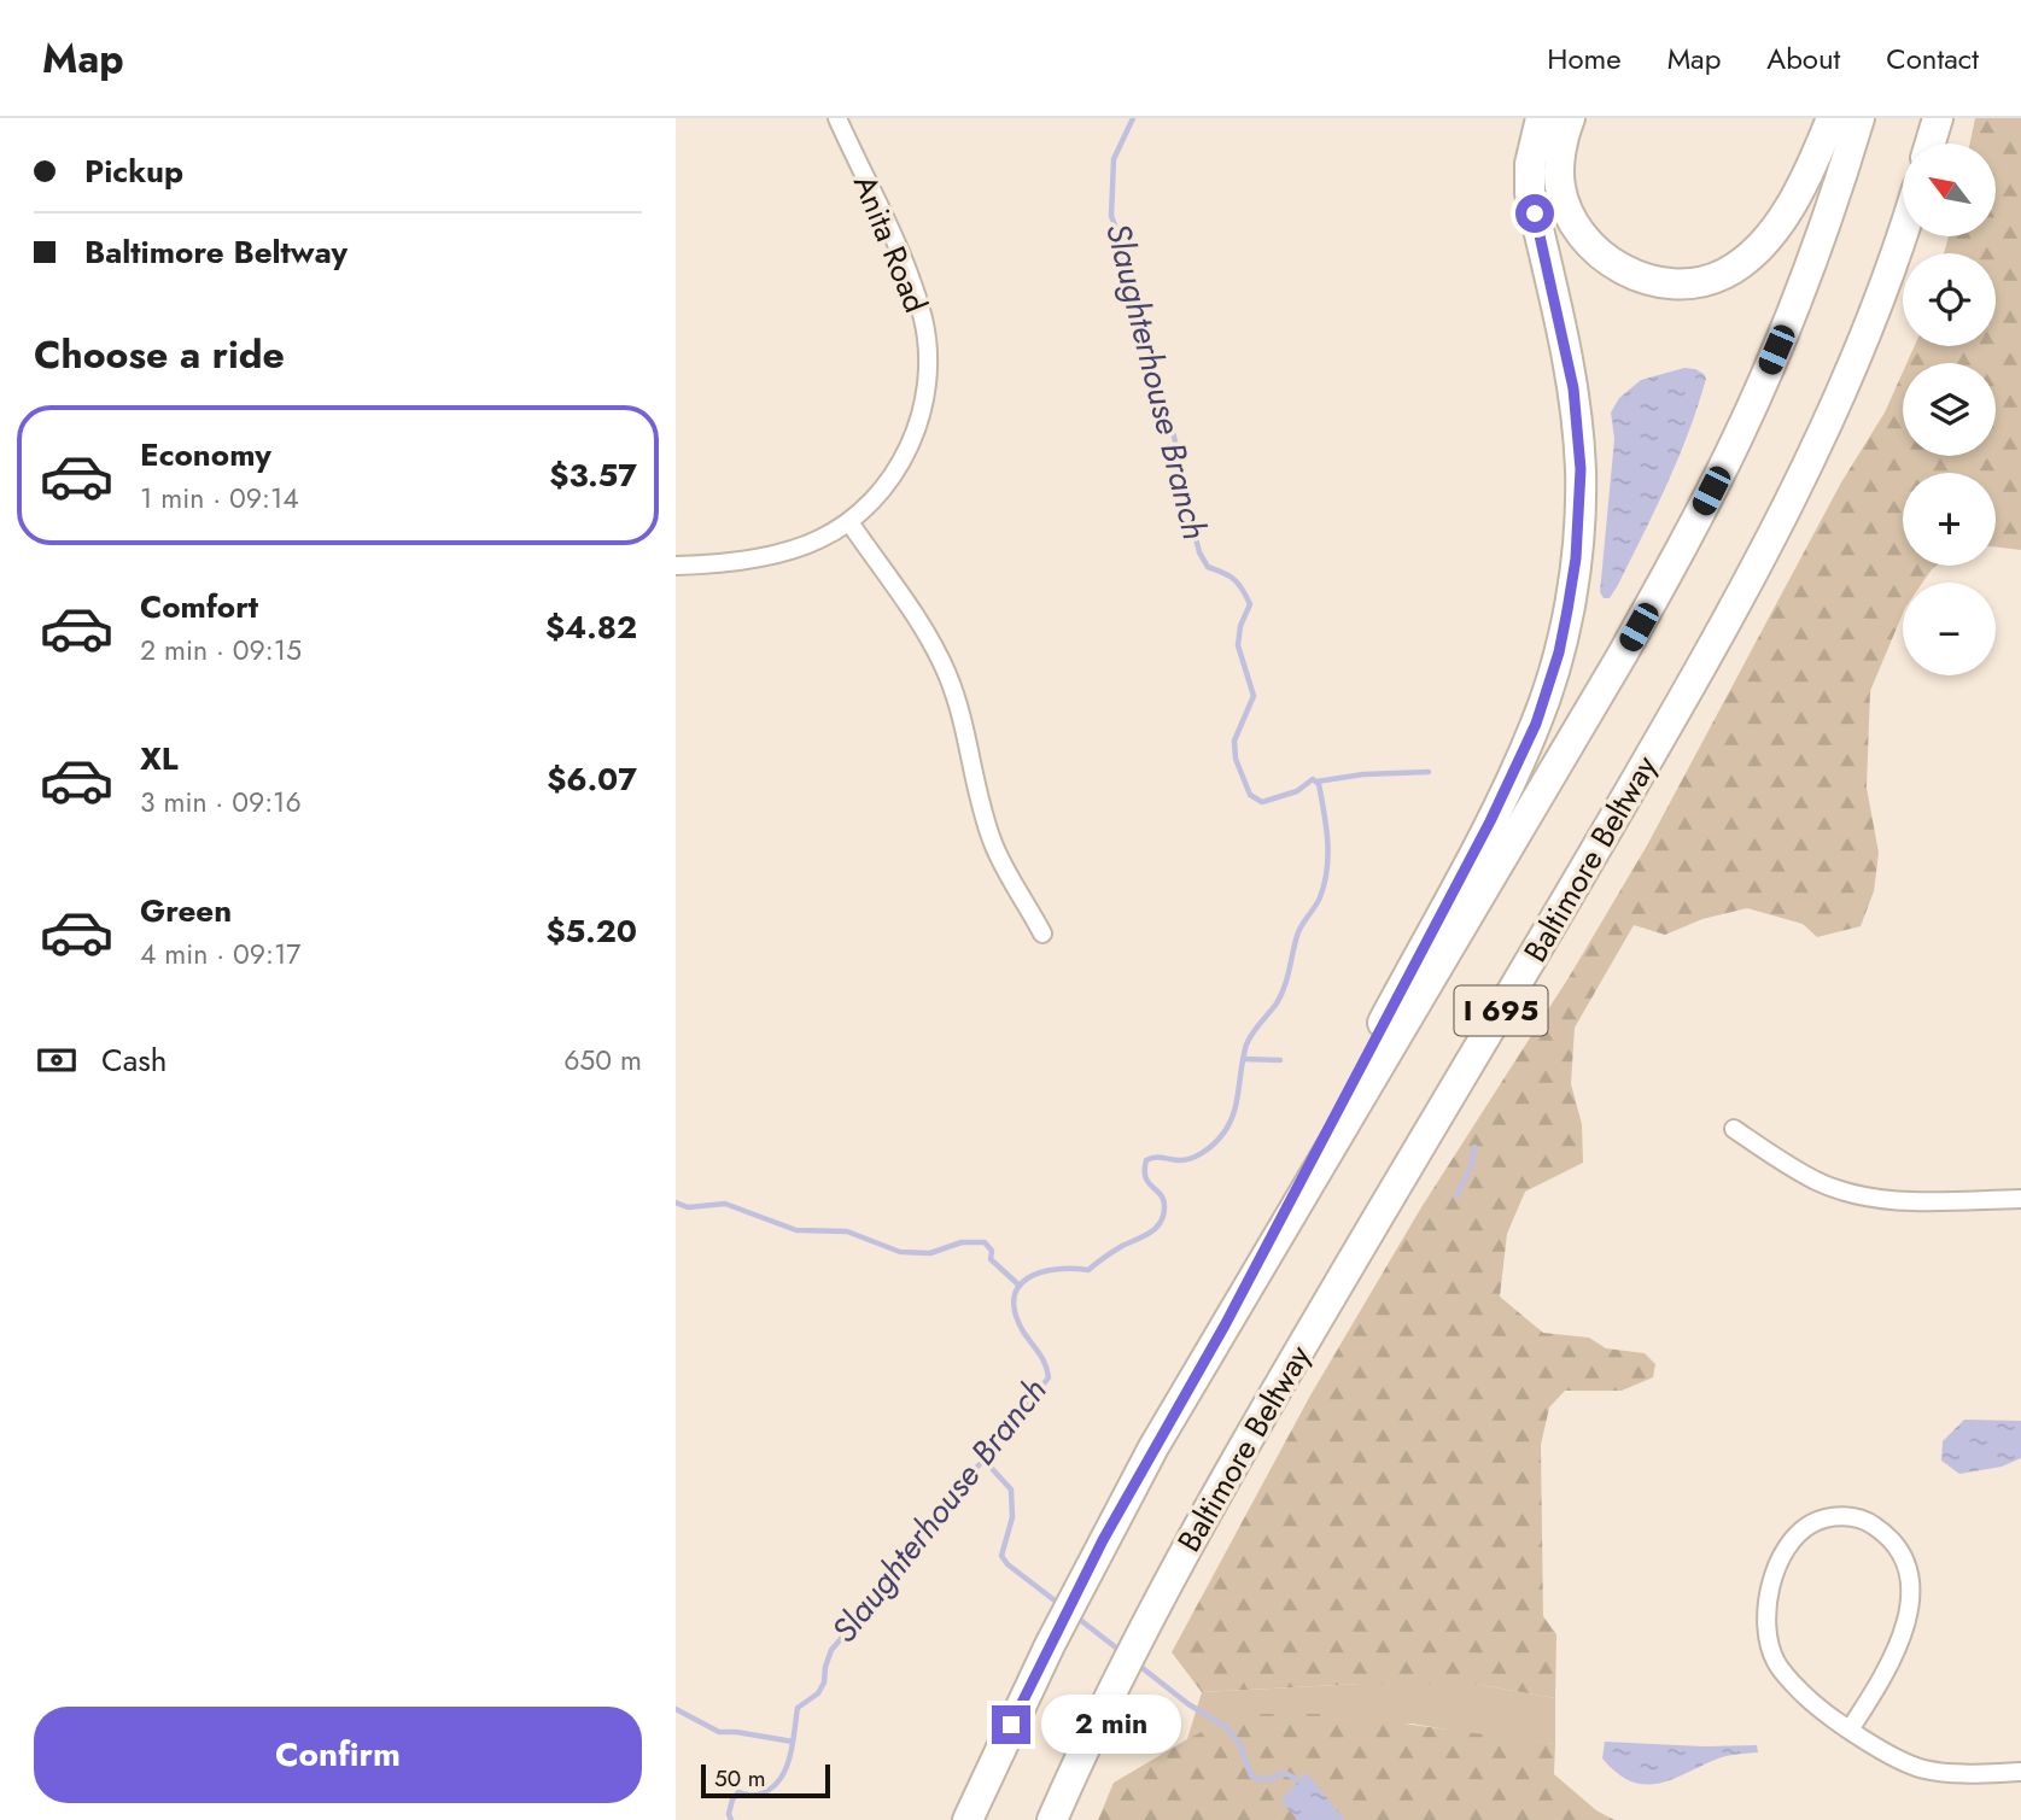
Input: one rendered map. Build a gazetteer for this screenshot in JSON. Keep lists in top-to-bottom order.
{
  "streets": {
    "highway": ["Baltimore Beltway", "I 695"],
    "street": ["Anita Road"]
  },
  "water": ["Slaughterhouse Branch"],
  "scale_bar": "50 m",
  "north": "top left",
  "page": {
    "header": "Map",
    "nav": [
      "Home",
      "Map",
      "About",
      "Contact"
    ],
    "banner": ["Pickup", "Baltimore Beltway"],
    "map_buttons": ["+", "−"],
    "heading": "Choose a ride",
    "list": [
      {
        "name": "Economy",
        "note": "1 min · 09:14",
        "value": "$3.57"
      },
      {
        "name": "Comfort",
        "note": "2 min · 09:15",
        "value": "$4.82"
      },
      {
        "name": "XL",
        "note": "3 min · 09:16",
        "value": "$6.07"
      },
      {
        "name": "Green",
        "note": "4 min · 09:17",
        "value": "$5.20"
      }
    ],
    "pay": ["Cash", "650 m"],
    "buttons": "Confirm",
    "bubble": "2 min",
    "scale": "50 m"
  }
}
